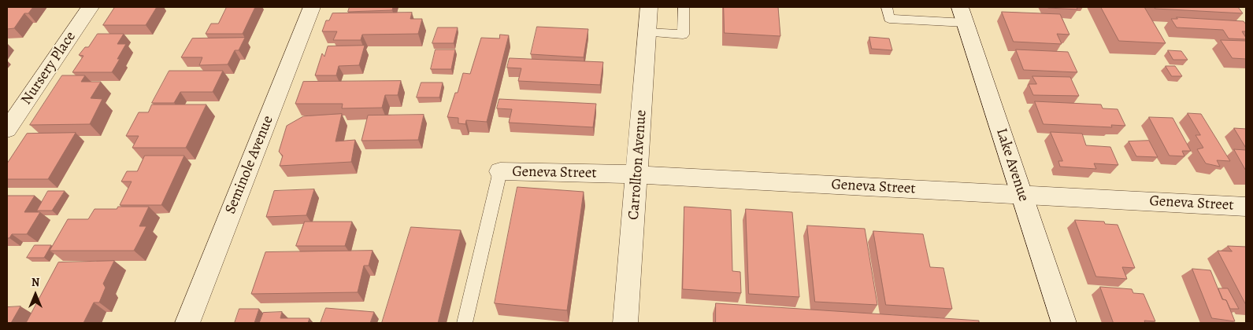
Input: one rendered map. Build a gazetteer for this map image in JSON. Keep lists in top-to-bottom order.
{
  "streets": {
    "street": [
      "Nursery Place",
      "Seminole Avenue",
      "Carrollton Avenue",
      "Lake Avenue",
      "Geneva Street"
    ]
  },
  "crossings": [
    ["Carrollton Avenue", "Geneva Street"],
    ["Lake Avenue", "Geneva Street"]
  ],
  "north": "top"
}
